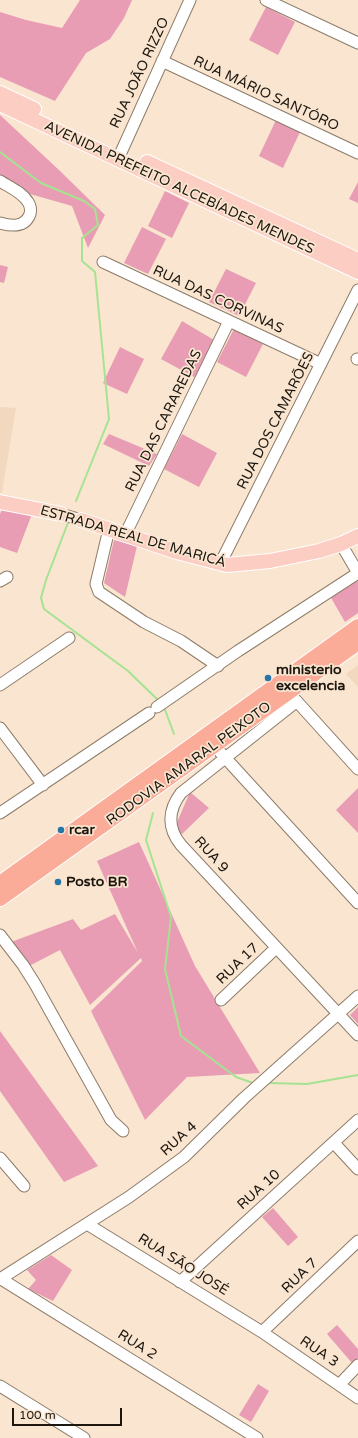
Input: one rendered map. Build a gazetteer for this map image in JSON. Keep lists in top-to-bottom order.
{
  "streets": {
    "highway": ["RODOVIA AMARAL PEIXOTO"],
    "main road": ["AVENIDA PREFEITO ALCEBÍADES MENDES", "ESTRADA REAL DE MARICÁ"],
    "street": [
      "RUA JOÃO RIZZO",
      "RUA MÁRIO SANTÓRO",
      "RUA DAS CORVINAS",
      "RUA DAS CARAREDAS",
      "RUA DOS CAMARÕES",
      "RUA 9",
      "RUA 17",
      "RUA 4",
      "RUA 10",
      "RUA SÃO JOSÉ",
      "RUA 7",
      "RUA 2",
      "RUA 3"
    ]
  },
  "crossings": [
    ["RUA JOÃO RIZZO", "RUA MÁRIO SANTÓRO"],
    ["RUA JOÃO RIZZO", "AVENIDA PREFEITO ALCEBÍADES MENDES"],
    ["RUA DAS CORVINAS", "RUA DAS CARAREDAS"],
    ["RUA DAS CORVINAS", "RUA DOS CAMARÕES"],
    ["RUA DAS CARAREDAS", "ESTRADA REAL DE MARICÁ"],
    ["RUA DOS CAMARÕES", "ESTRADA REAL DE MARICÁ"],
    ["RODOVIA AMARAL PEIXOTO", "RUA 9"],
    ["RUA 9", "RUA 17"],
    ["RUA 9", "RUA 4"],
    ["RUA 4", "RUA SÃO JOSÉ"],
    ["RUA 4", "RUA 2"],
    ["RUA 10", "RUA SÃO JOSÉ"],
    ["RUA SÃO JOSÉ", "RUA 7"],
    ["RUA SÃO JOSÉ", "RUA 3"],
    ["RUA 7", "RUA 3"]
  ],
  "places": ["ministerio excelencia", "rcar", "Posto BR"],
  "scale_bar": "100 m"
}
